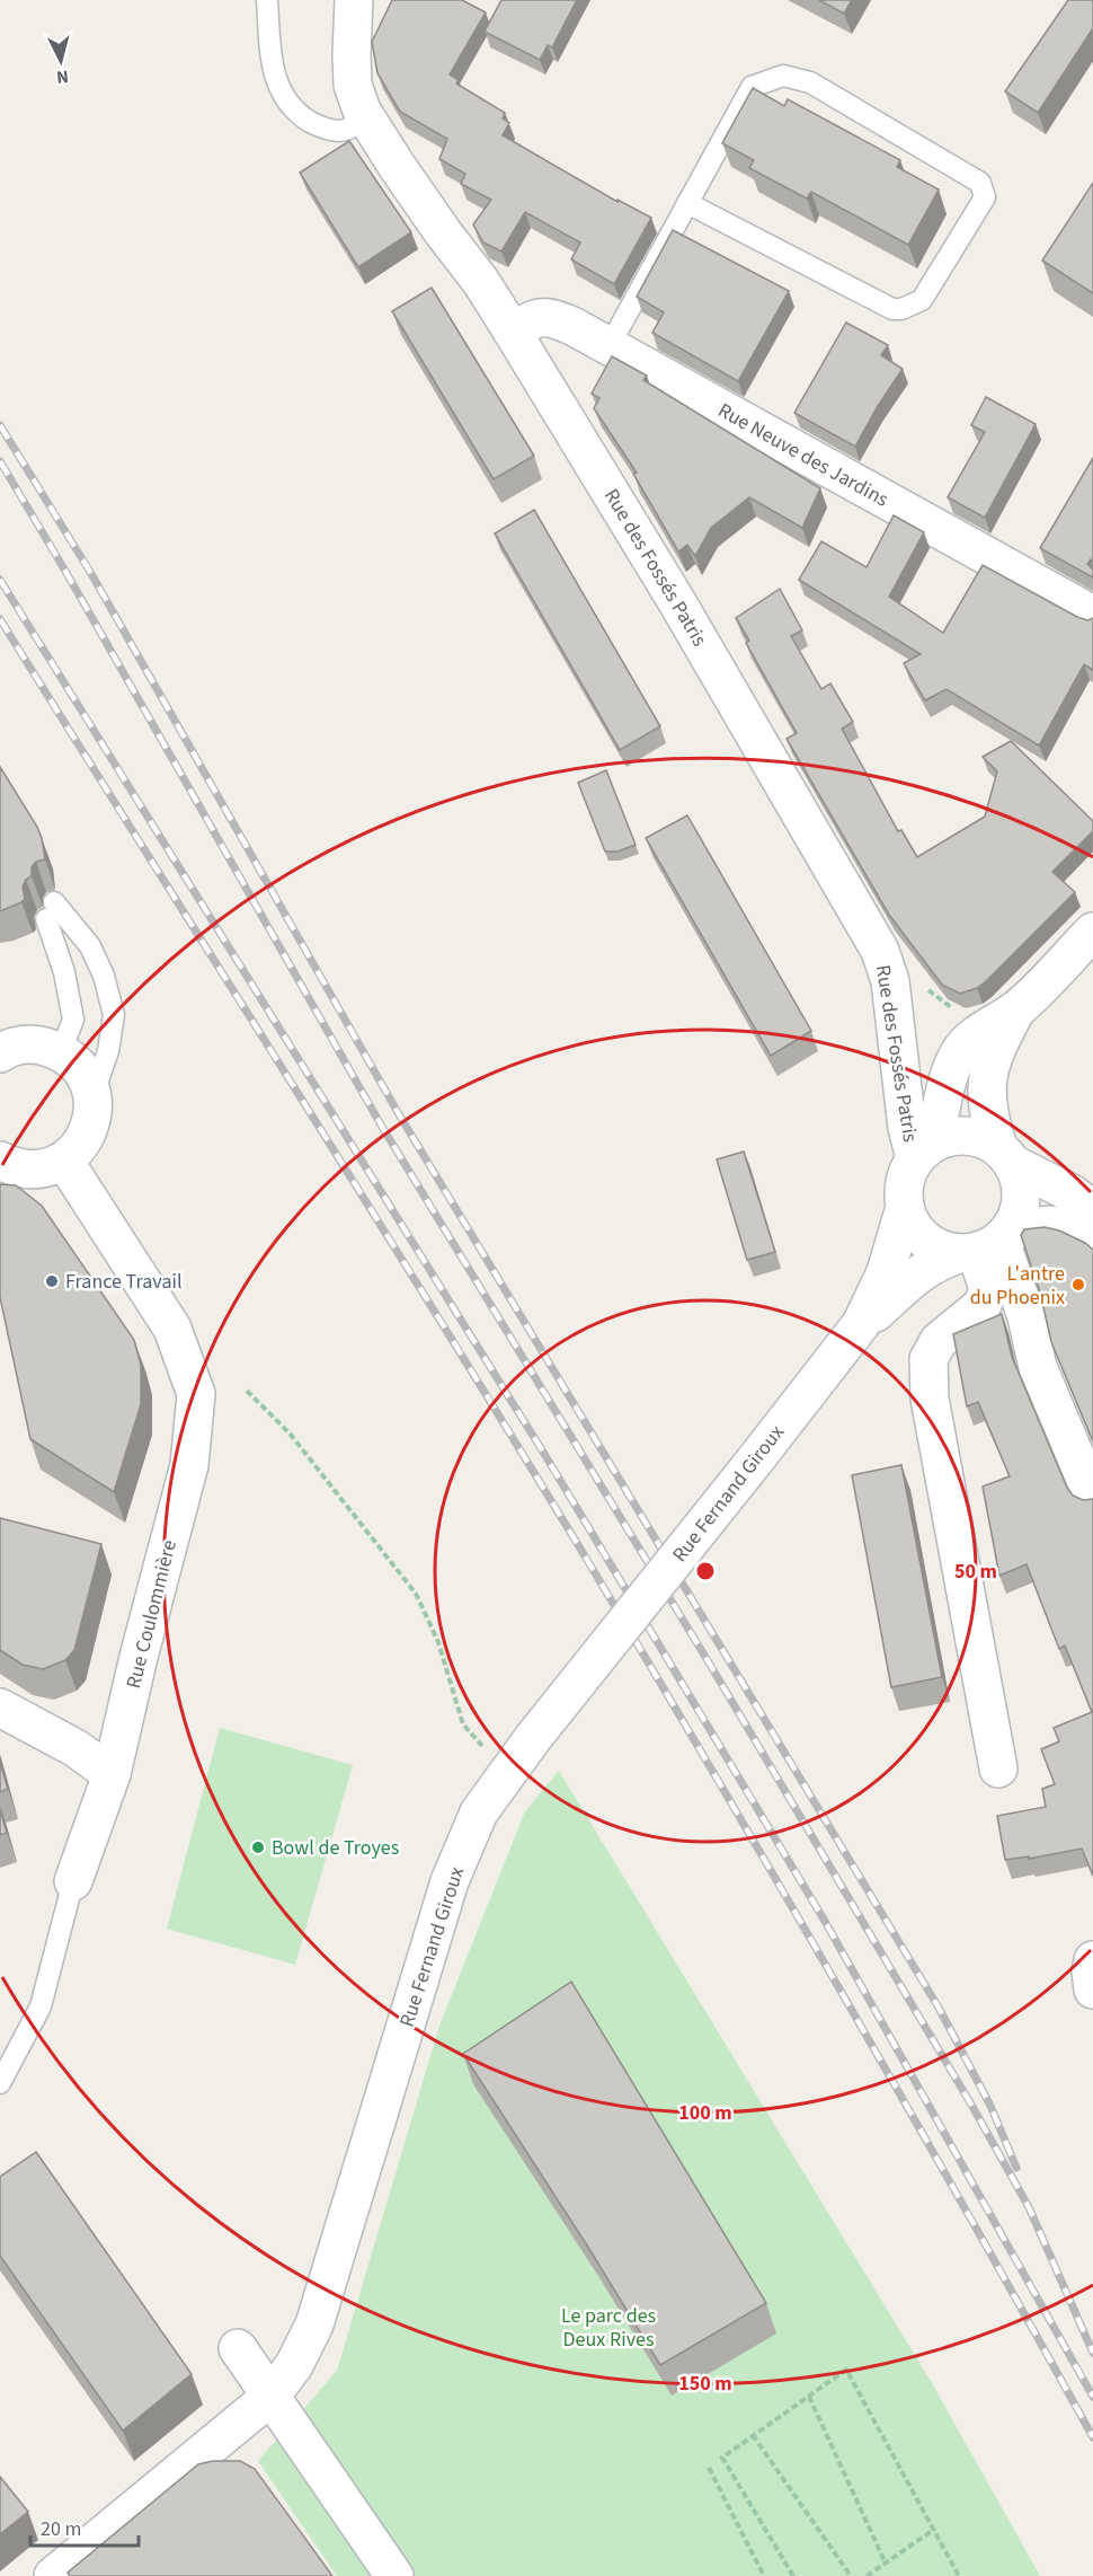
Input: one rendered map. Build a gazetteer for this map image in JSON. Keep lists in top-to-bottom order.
{
  "streets": {
    "street": [
      "Rue Neuve des Jardins",
      "Rue des Fossés Patris",
      "Rue Fernand Giroux",
      "Rue Coulommière"
    ]
  },
  "crossings": [
    ["Rue Neuve des Jardins", "Rue des Fossés Patris"],
    ["Rue des Fossés Patris", "Rue Fernand Giroux"]
  ],
  "parks": ["Le parc des Deux Rives"],
  "places": ["France Travail", "L'antre du Phoenix", "Bowl de Troyes"],
  "scale_bar": "20 m",
  "north": "bottom",
  "rings": ["50 m", "100 m", "150 m"]
}
